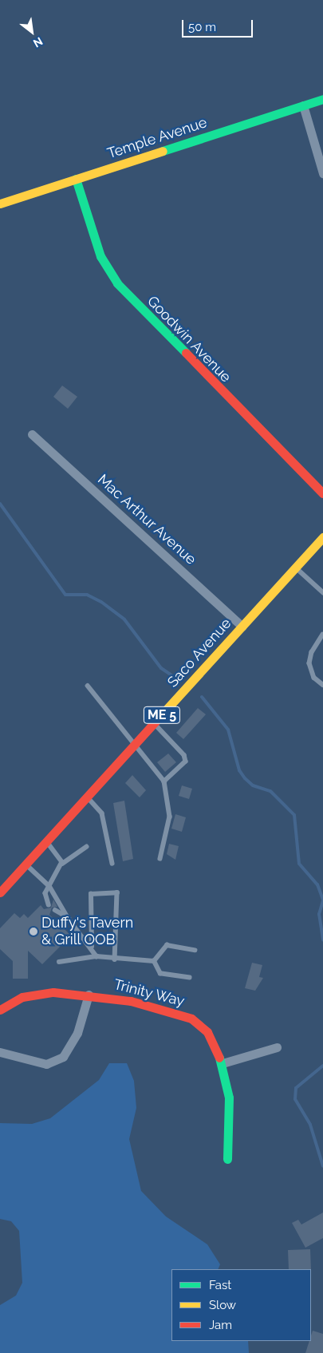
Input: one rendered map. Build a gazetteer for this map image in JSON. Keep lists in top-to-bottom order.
{
  "streets": {
    "street": [
      "Temple Avenue",
      "Goodwin Avenue",
      "Mac Arthur Avenue",
      "Saco Avenue",
      "ME 5",
      "Trinity Way"
    ]
  },
  "crossings": [
    ["Temple Avenue", "Goodwin Avenue"],
    ["Mac Arthur Avenue", "Saco Avenue"]
  ],
  "places": ["Duffy's Tavern & Grill OOB"],
  "legend": ["Fast", "Slow", "Jam"],
  "scale_bar": "50 m",
  "north": "bottom right"
}
